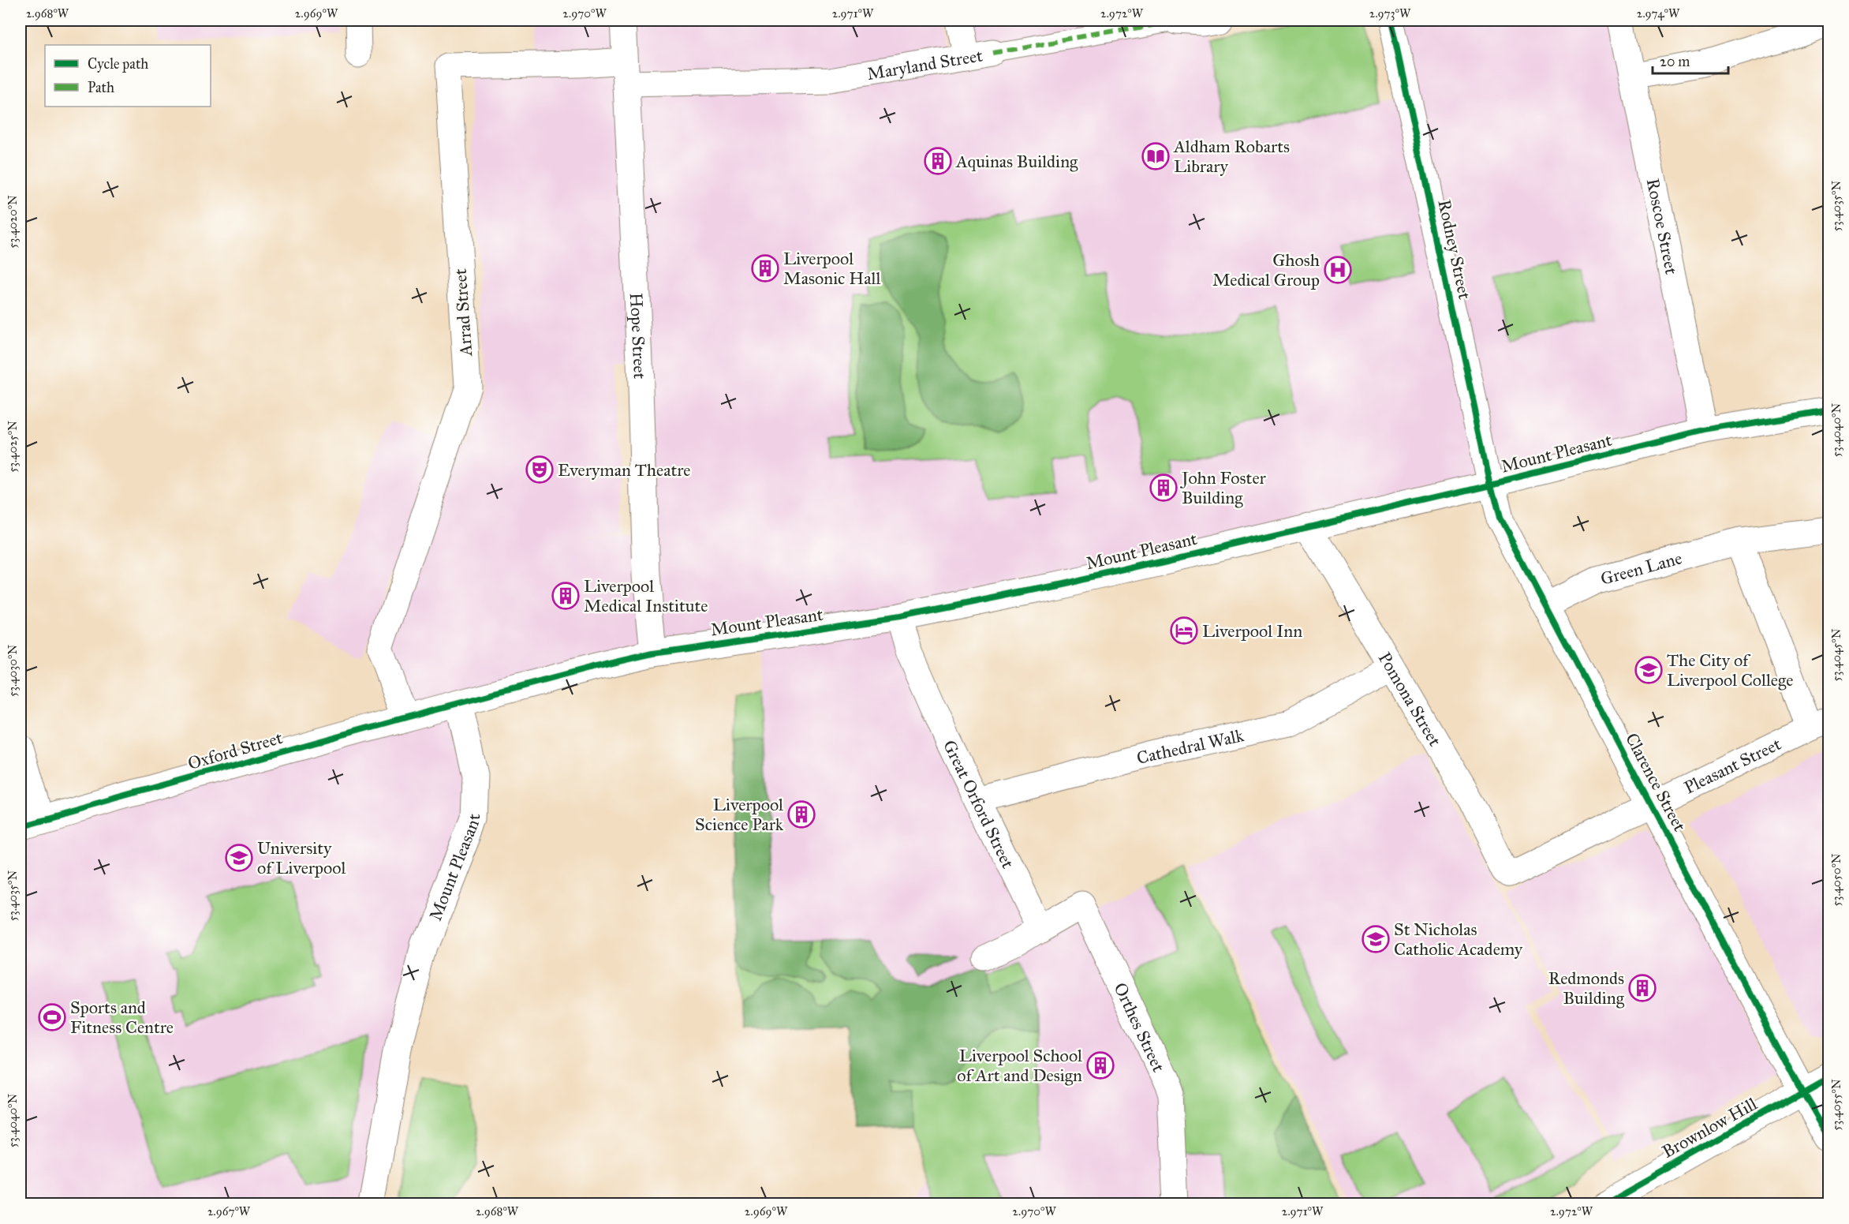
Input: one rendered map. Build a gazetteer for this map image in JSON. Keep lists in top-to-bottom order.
{
  "streets": {
    "street": [
      "Maryland Street",
      "Roscoe Street",
      "Rodney Street",
      "Arrad Street",
      "Hope Street",
      "Mount Pleasant",
      "Green Lane",
      "Pomona Street",
      "Cathedral Walk",
      "Oxford Street",
      "Pleasant Street",
      "Clarence Street",
      "Great Orford Street",
      "Orthes Street",
      "Brownlow Hill"
    ]
  },
  "crossings": [
    ["Maryland Street", "Arrad Street"],
    ["Maryland Street", "Hope Street"],
    ["Roscoe Street", "Mount Pleasant"],
    ["Rodney Street", "Mount Pleasant"],
    ["Rodney Street", "Clarence Street"],
    ["Arrad Street", "Hope Street"],
    ["Arrad Street", "Oxford Street"],
    ["Hope Street", "Mount Pleasant"],
    ["Mount Pleasant", "Pomona Street"],
    ["Mount Pleasant", "Oxford Street"],
    ["Mount Pleasant", "Clarence Street"],
    ["Mount Pleasant", "Great Orford Street"],
    ["Green Lane", "Clarence Street"],
    ["Pomona Street", "Cathedral Walk"],
    ["Pomona Street", "Pleasant Street"],
    ["Cathedral Walk", "Great Orford Street"],
    ["Pleasant Street", "Clarence Street"],
    ["Clarence Street", "Brownlow Hill"],
    ["Great Orford Street", "Orthes Street"]
  ],
  "places": {
    "library": ["Aldham Robarts Library"],
    "building": [
      "Aquinas Building",
      "Liverpool Masonic Hall",
      "John Foster Building",
      "Liverpool Medical Institute",
      "Liverpool Science Park",
      "Redmonds Building",
      "Liverpool School of Art and Design"
    ],
    "hospital": ["Ghosh Medical Group"],
    "theatre": ["Everyman Theatre"],
    "hotel": ["Liverpool Inn"],
    "school or university": ["The City of Liverpool College", "University of Liverpool", "St Nicholas Catholic Academy"],
    "sports": ["Sports and Fitness Centre"]
  },
  "legend": ["Cycle path", "Path"],
  "scale_bar": "20 m",
  "coordinates": [
    "2.968°W",
    "2.969°W",
    "2.970°W",
    "2.971°W",
    "2.972°W",
    "2.973°W",
    "2.974°W",
    "53.4035°N",
    "53.4020°N",
    "53.4040°N",
    "53.4025°N",
    "53.4045°N",
    "53.4030°N",
    "53.4050°N",
    "53.4055°N",
    "2.967°W"
  ]
}
